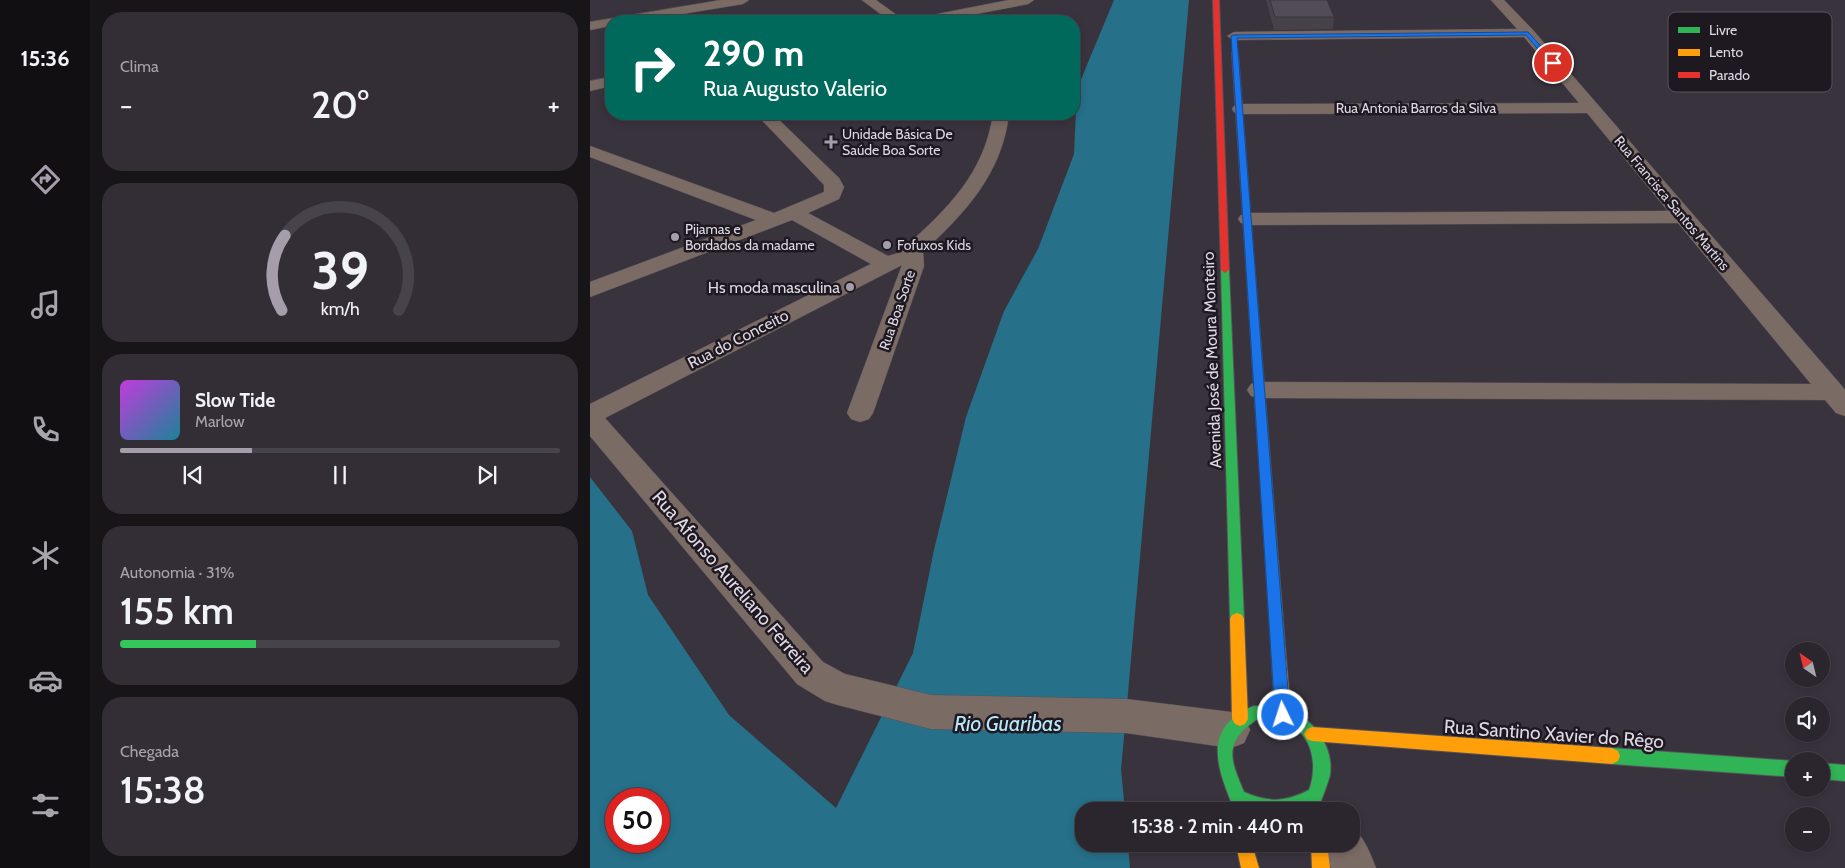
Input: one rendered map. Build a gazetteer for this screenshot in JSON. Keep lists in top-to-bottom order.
{
  "streets": {
    "main road": ["Avenida José de Moura Monteiro", "Rua Santino Xavier do Rêgo"],
    "street": [
      "Rua Antonia Barros da Silva",
      "Rua Francisca Santos Martins",
      "Rua Boa Sorte",
      "Rua do Conceito",
      "Rua Afonso Aureliano Ferreira"
    ]
  },
  "crossings": [
    ["Rua Antonia Barros da Silva", "Rua Francisca Santos Martins"],
    ["Rua Boa Sorte", "Rua do Conceito"],
    ["Rua do Conceito", "Rua Afonso Aureliano Ferreira"],
    ["Avenida José de Moura Monteiro", "Rua Afonso Aureliano Ferreira"]
  ],
  "water": ["Rio Guaribas"],
  "places": {
    "health": ["Unidade Básica De Saúde Boa Sorte"],
    "other": ["Pijamas e Bordados da madame", "Fofuxos Kids", "Hs moda masculina"]
  },
  "legend": ["Livre", "Lento", "Parado"],
  "north": "top left",
  "page": {
    "tabs": "15:36",
    "tile": [
      "Clima",
      ["Autonomia · 31%", "155 km"],
      ["Chegada", "15:38"]
    ],
    "turn": ["290 m", "Rua Augusto Valerio"],
    "heat": ["−", "20°", "+"],
    "song": ["Slow Tide", "Marlow"],
    "map_buttons": ["+", "−"],
    "limit": "50",
    "trip": "15:38 · 2 min · 440 m",
    "gauge": ["39", "km/h"]
  }
}
